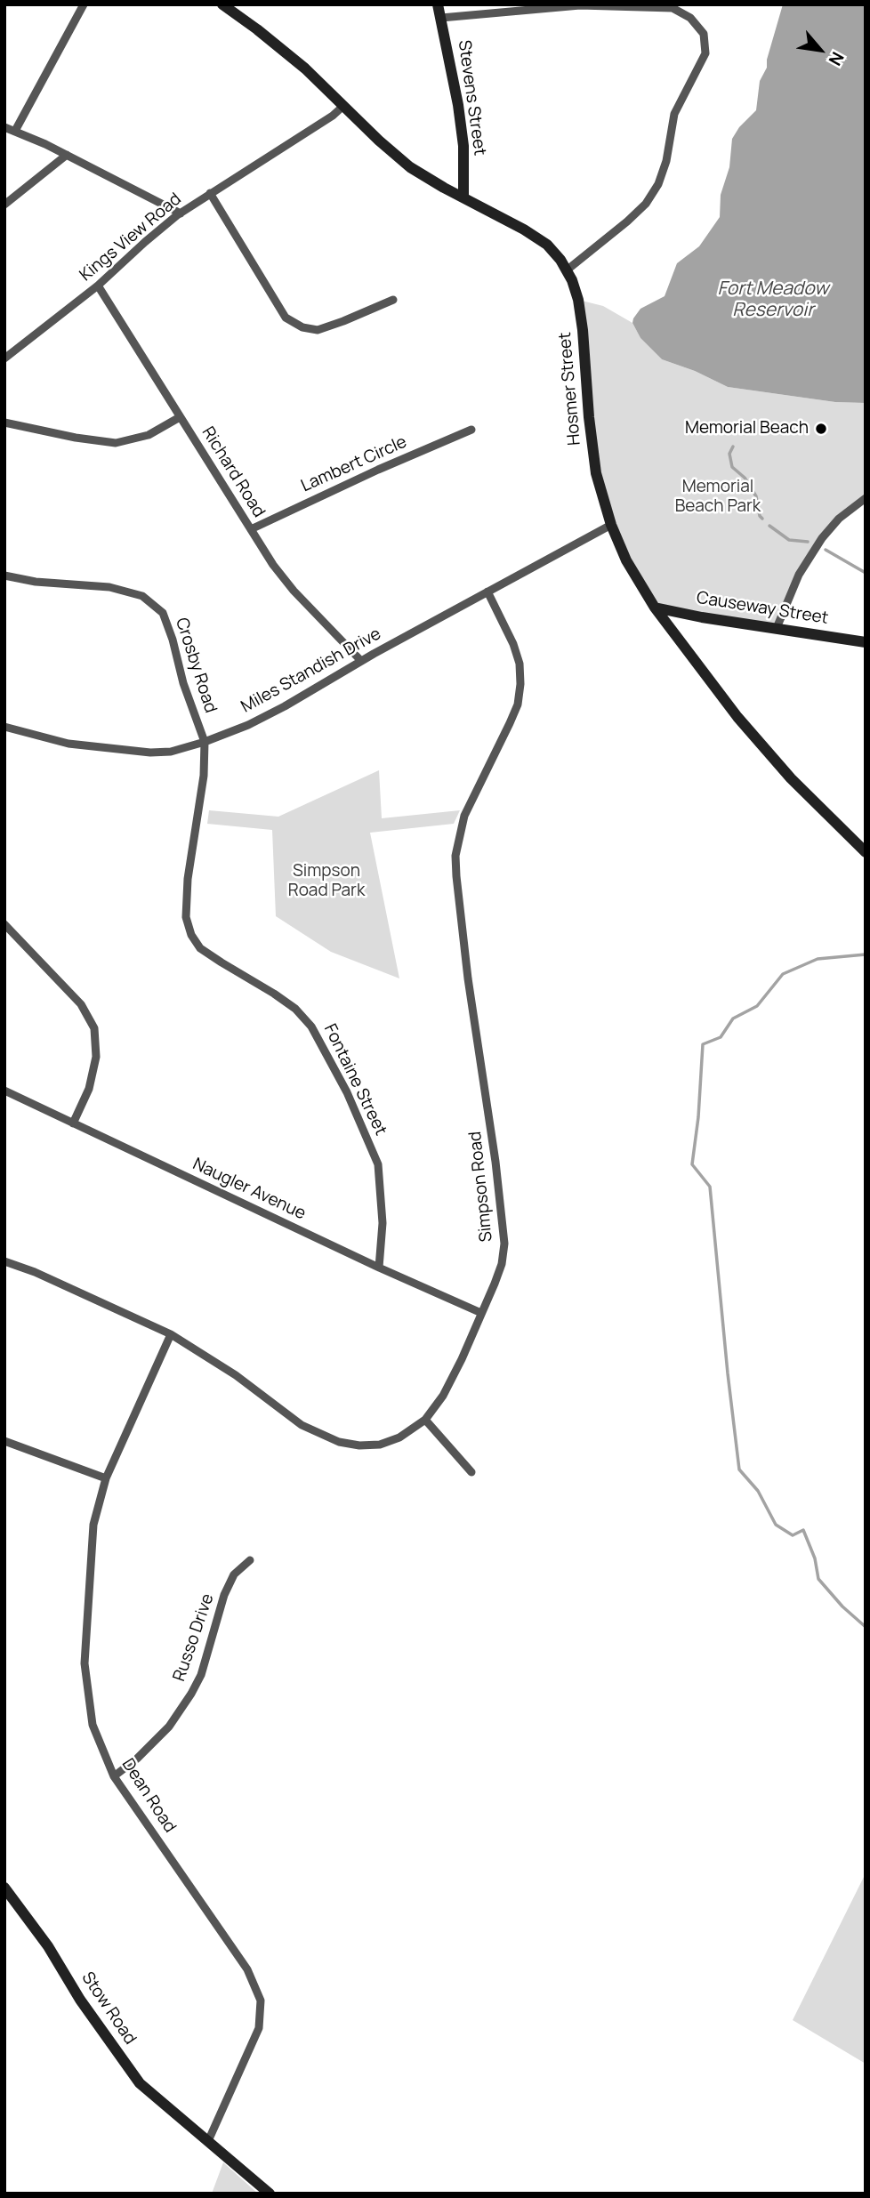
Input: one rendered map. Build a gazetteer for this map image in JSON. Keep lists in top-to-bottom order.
{
  "streets": {
    "street": [
      "Stevens Street",
      "Kings View Road",
      "Hosmer Street",
      "Lambert Circle",
      "Richard Road",
      "Causeway Street",
      "Crosby Road",
      "Miles Standish Drive",
      "Fontaine Street",
      "Simpson Road",
      "Naugler Avenue",
      "Russo Drive",
      "Dean Road",
      "Stow Road"
    ]
  },
  "crossings": [
    ["Stevens Street", "Hosmer Street"],
    ["Kings View Road", "Hosmer Street"],
    ["Kings View Road", "Richard Road"],
    ["Hosmer Street", "Causeway Street"],
    ["Hosmer Street", "Miles Standish Drive"],
    ["Lambert Circle", "Richard Road"],
    ["Richard Road", "Miles Standish Drive"],
    ["Crosby Road", "Miles Standish Drive"],
    ["Crosby Road", "Fontaine Street"],
    ["Miles Standish Drive", "Fontaine Street"],
    ["Miles Standish Drive", "Simpson Road"],
    ["Fontaine Street", "Naugler Avenue"],
    ["Simpson Road", "Naugler Avenue"],
    ["Simpson Road", "Dean Road"],
    ["Russo Drive", "Dean Road"],
    ["Dean Road", "Stow Road"]
  ],
  "water": ["Fort Meadow Reservoir"],
  "parks": ["Memorial Beach Park", "Simpson Road Park"],
  "places": ["Memorial Beach"],
  "north": "bottom right"
}
